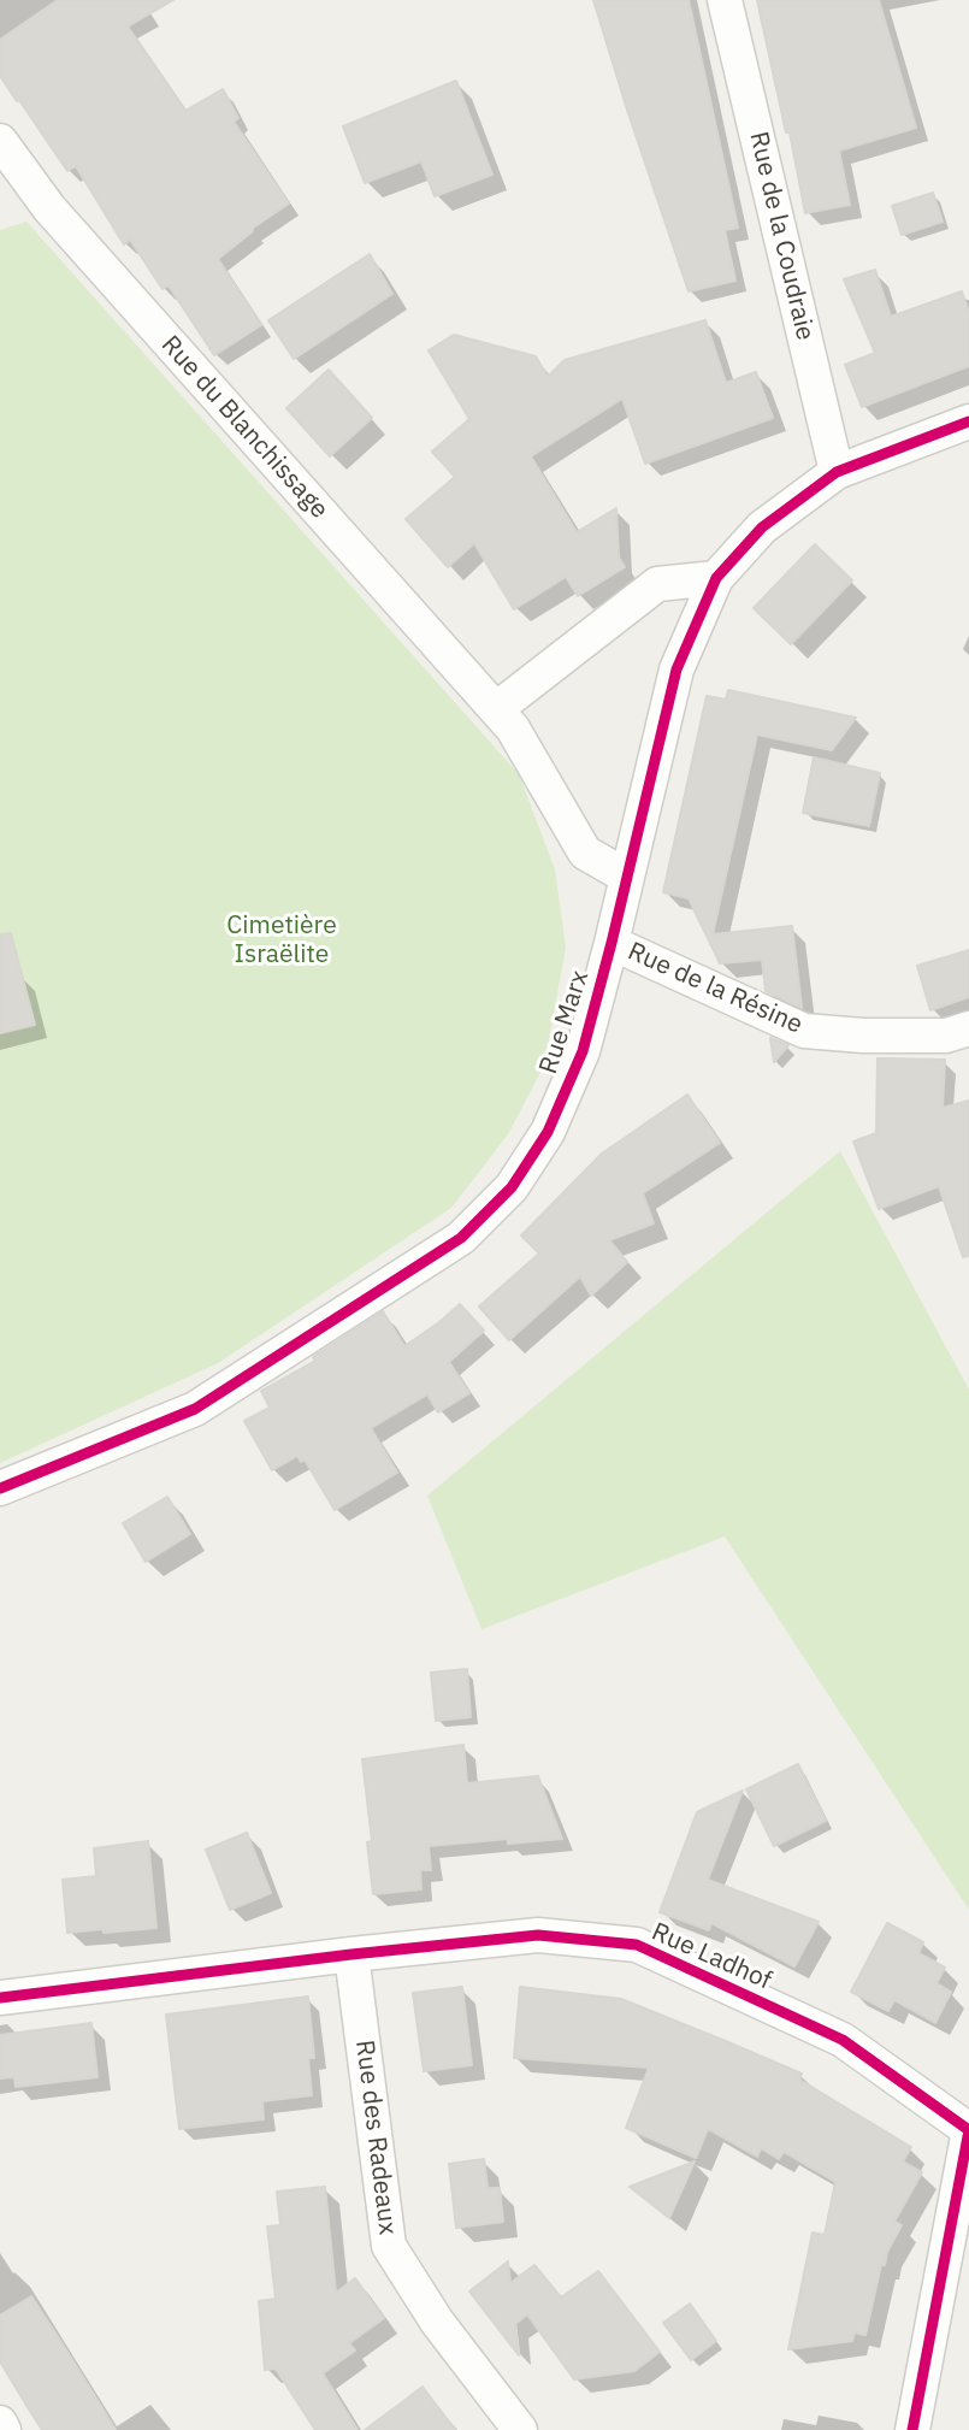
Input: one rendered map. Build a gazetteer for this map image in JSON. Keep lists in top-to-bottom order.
{
  "streets": {
    "street": [
      "Rue de la Coudraie",
      "Rue du Blanchissage",
      "Rue de la Résine",
      "Rue Marx",
      "Rue Ladhof",
      "Rue des Radeaux"
    ]
  },
  "crossings": [
    ["Rue de la Coudraie", "Rue Marx"],
    ["Rue du Blanchissage", "Rue Marx"],
    ["Rue de la Résine", "Rue Marx"],
    ["Rue Ladhof", "Rue des Radeaux"]
  ],
  "parks": ["Cimetière Israëlite"]
}
